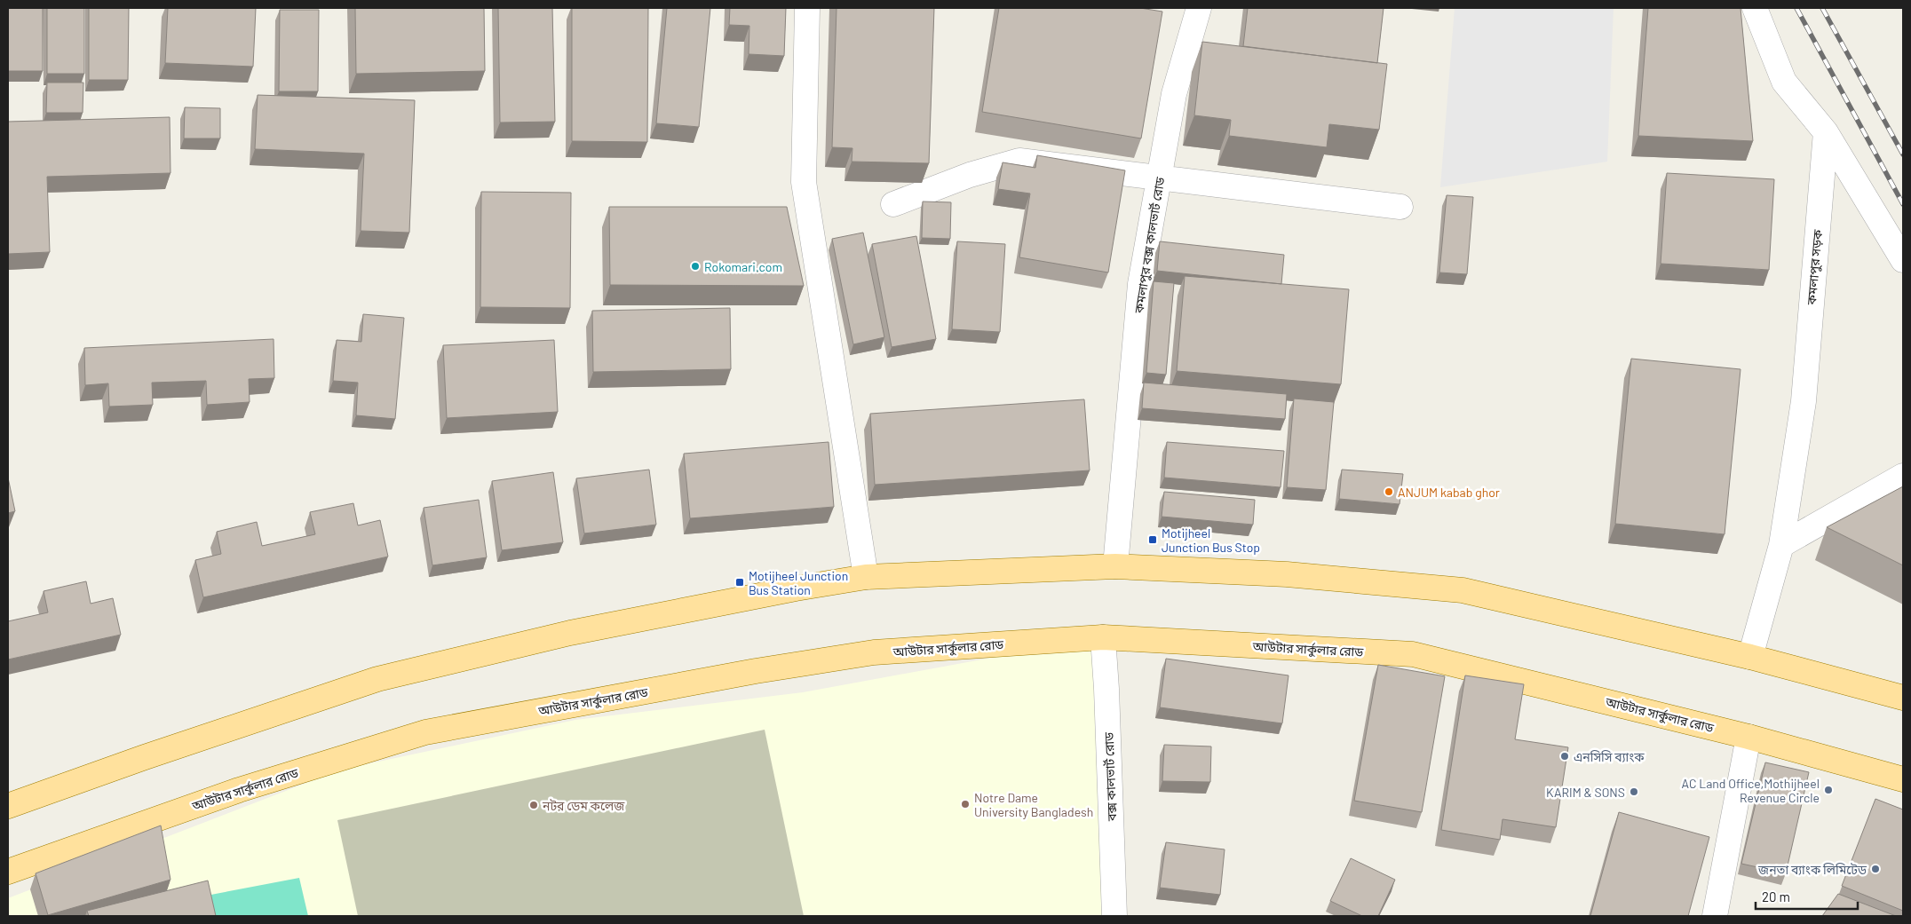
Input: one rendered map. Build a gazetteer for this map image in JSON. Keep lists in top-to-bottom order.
{
  "streets": {
    "main road": ["আউটার সার্কুলার রোড"],
    "street": ["কমলাপুর বক্স কালভার্ট রোড", "কমলাপুর সড়ক", "বক্স কালভার্ট রোড"]
  },
  "crossings": [
    ["আউটার সার্কুলার রোড", "বক্স কালভার্ট রোড"]
  ],
  "places": {
    "other": [
      "Rokomari.com",
      "ANJUM kabab ghor",
      "এনসিসি ব্যাংক",
      "AC Land Office,Mothijheel Revenue Circle",
      "KARIM & SONS",
      "Notre Dame University Bangladesh",
      "নটর ডেম কলেজ",
      "জনতা ব্যাংক লিমিটেড"
    ],
    "transit": ["Motijheel Junction Bus Stop", "Motijheel Junction Bus Station"]
  },
  "scale_bar": "20 m"
}
